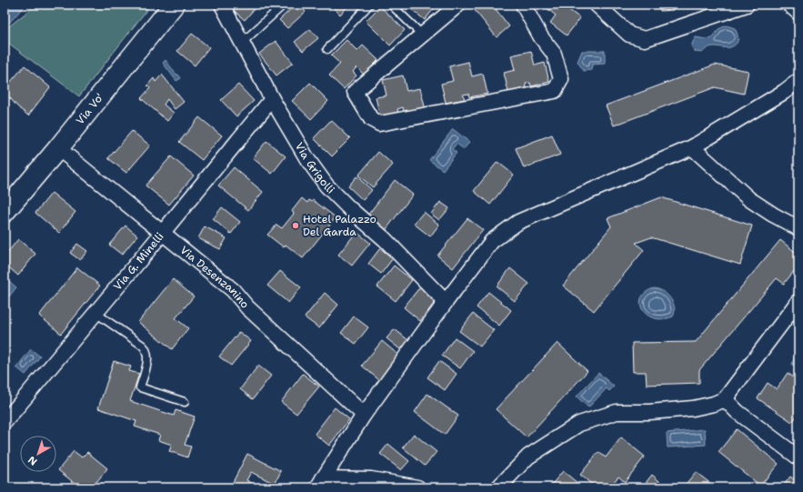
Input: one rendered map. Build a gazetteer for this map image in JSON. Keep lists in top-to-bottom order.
{
  "streets": {
    "street": [
      "Via Vo'",
      "Via Grigolli",
      "Via G. Minelli",
      "Via Desenzanino"
    ]
  },
  "crossings": [
    ["Via Vo'", "Via Desenzanino"],
    ["Via Grigolli", "Via G. Minelli"],
    ["Via G. Minelli", "Via Desenzanino"]
  ],
  "places": ["Hotel Palazzo Del Garda"],
  "north": "bottom left"
}
